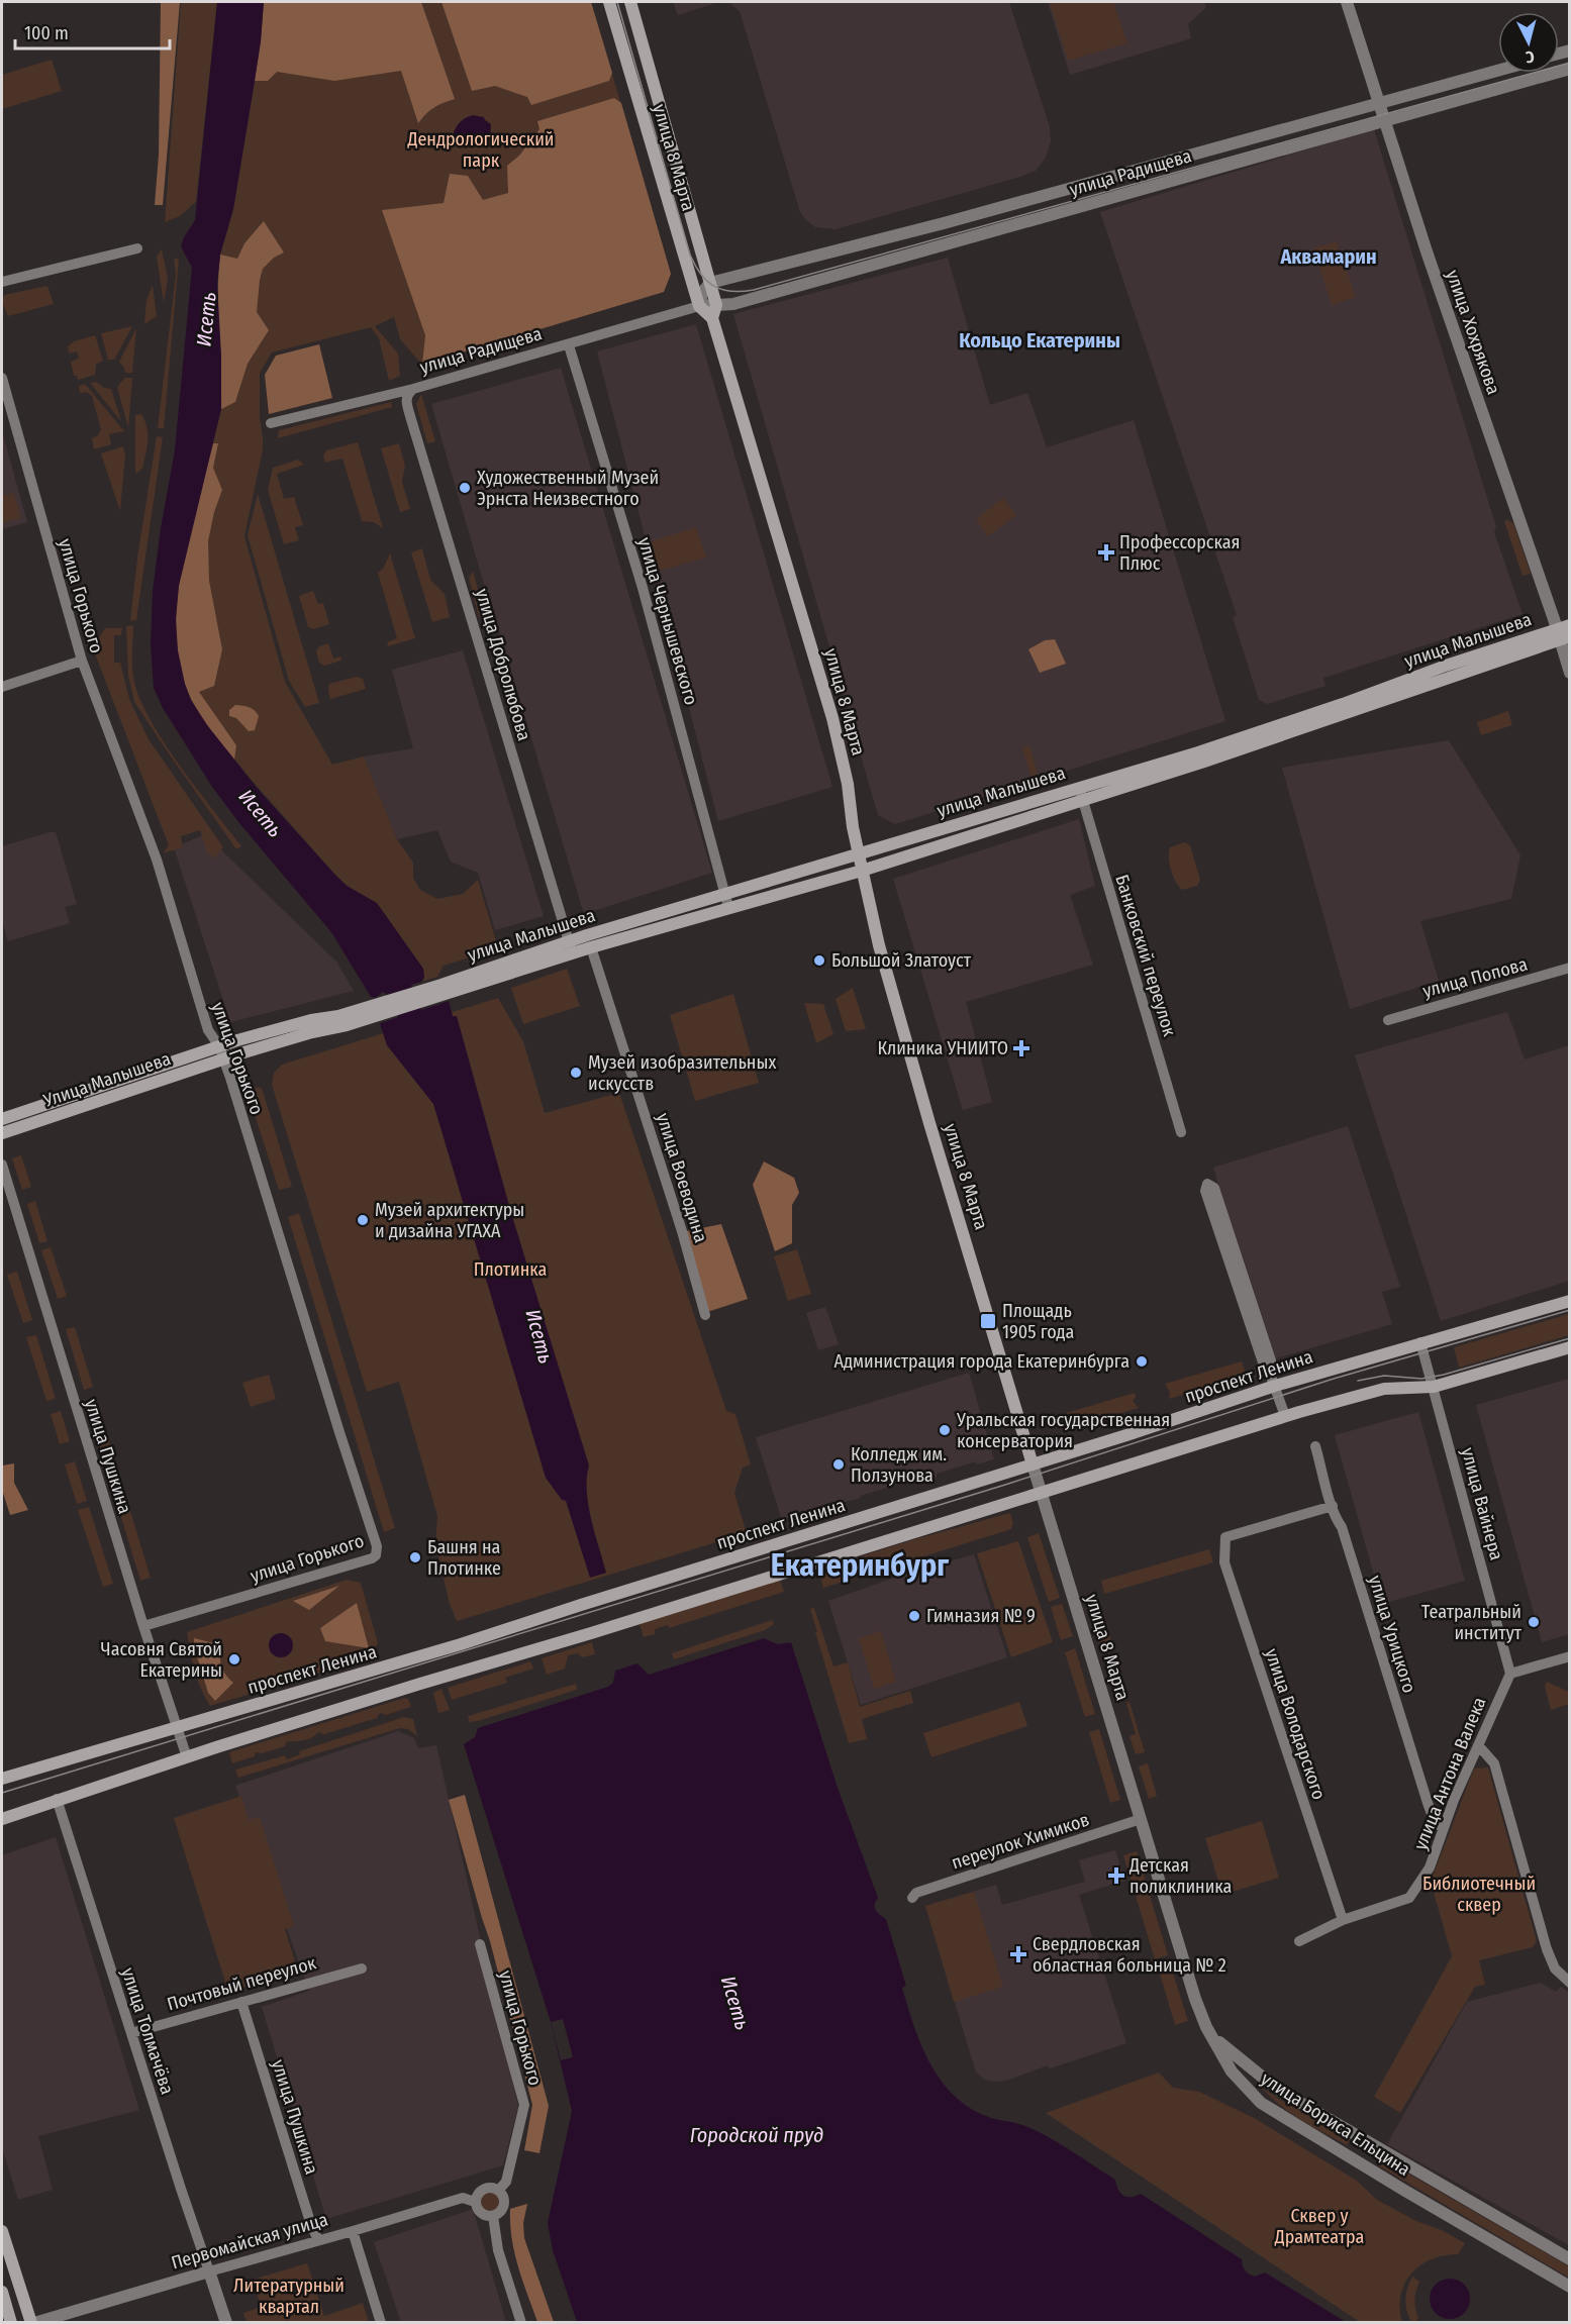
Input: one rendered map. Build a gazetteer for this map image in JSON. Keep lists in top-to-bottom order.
{
  "streets": {
    "main road": [
      "улица 8 Марта",
      "улица Малышева",
      "Улица Малышева",
      "проспект Ленина"
    ],
    "street": [
      "улица Радищева",
      "улица Хохрякова",
      "улица Горького",
      "улица Чернышевского",
      "улица Добролюбова",
      "Банковский переулок",
      "улица Попова",
      "улица Воеводина",
      "улица Пушкина",
      "улица Вайнера",
      "улица Урицкого",
      "улица Володарского",
      "улица Антона Валека",
      "переулок Химиков",
      "Почтовый переулок",
      "улица Толмачёва",
      "улица Бориса Ельцина",
      "Первомайская улица"
    ]
  },
  "crossings": [
    ["улица 8 Марта", "улица Радищева"],
    ["улица 8 Марта", "улица Малышева"],
    ["улица 8 Марта", "проспект Ленина"],
    ["улица 8 Марта", "переулок Химиков"],
    ["улица 8 Марта", "улица Бориса Ельцина"],
    ["улица Радищева", "улица Хохрякова"],
    ["улица Радищева", "улица Чернышевского"],
    ["улица Радищева", "улица Добролюбова"],
    ["улица Хохрякова", "улица Малышева"],
    ["улица Горького", "улица Малышева"],
    ["улица Горького", "Улица Малышева"],
    ["улица Горького", "улица Пушкина"],
    ["улица Горького", "Первомайская улица"],
    ["улица Чернышевского", "улица Малышева"],
    ["улица Малышева", "улица Добролюбова"],
    ["улица Малышева", "Банковский переулок"],
    ["улица Малышева", "улица Воеводина"],
    ["проспект Ленина", "улица Пушкина"],
    ["проспект Ленина", "улица Вайнера"],
    ["улица Пушкина", "Почтовый переулок"],
    ["улица Пушкина", "Первомайская улица"],
    ["улица Вайнера", "улица Антона Валека"],
    ["улица Урицкого", "улица Володарского"],
    ["улица Урицкого", "улица Антона Валека"],
    ["улица Володарского", "улица Антона Валека"],
    ["Почтовый переулок", "улица Толмачёва"],
    ["улица Толмачёва", "Первомайская улица"]
  ],
  "districts": ["Аквамарин", "Кольцо Екатерины", "Екатеринбург"],
  "water": ["Исеть", "Городской пруд"],
  "parks": [
    "Дендрологический парк",
    "Плотинка",
    "Библиотечный сквер",
    "Сквер у Драмтеатра",
    "Литературный квартал"
  ],
  "places": {
    "other": [
      "Художественный Музей Эрнста Неизвестного",
      "Большой Златоуст",
      "Музей изобразительных искусств",
      "Музей архитектуры и дизайна УГАХА",
      "Администрация города Екатеринбурга",
      "Уральская государственная консерватория",
      "Колледж им. Ползунова",
      "Башня на Плотинке",
      "Гимназия № 9",
      "Театральный институт",
      "Часовня Святой Екатерины"
    ],
    "health": [
      "Профессорская Плюс",
      "Клиника УНИИТО",
      "Детская поликлиника",
      "Свердловская областная больница № 2"
    ],
    "transit": ["Площадь 1905 года"]
  },
  "scale_bar": "100 m",
  "north": "bottom"
}
